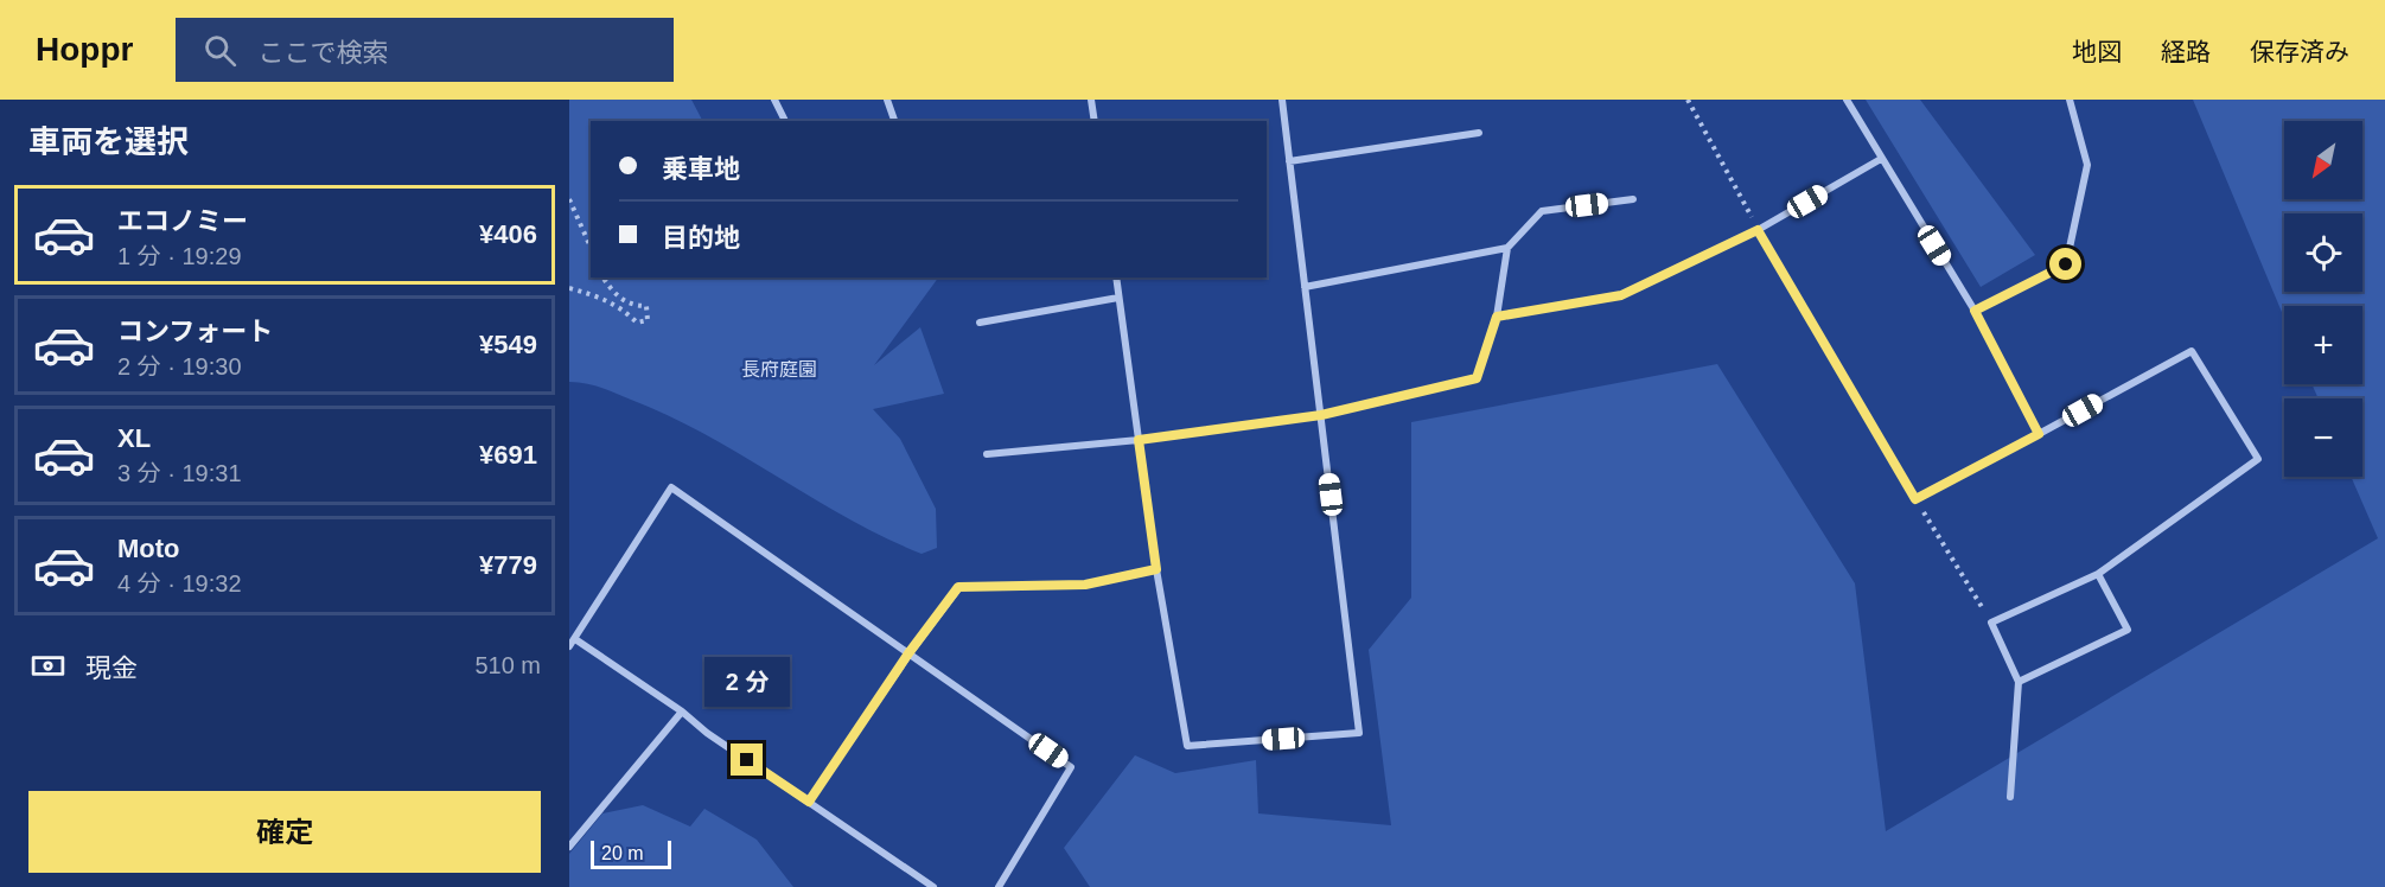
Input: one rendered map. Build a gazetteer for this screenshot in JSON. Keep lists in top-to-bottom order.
{
  "parks": ["長府庭園"],
  "scale_bar": "20 m",
  "north": "bottom left",
  "page": {
    "header": "Hoppr",
    "search": "ここで検索",
    "nav": ["地図", "経路", "保存済み"],
    "heading": "車両を選択",
    "map_buttons": ["+", "−"],
    "banner": ["乗車地", "目的地"],
    "list": [
      {
        "name": "エコノミー",
        "note": "1 分 · 19:29",
        "value": "¥406"
      },
      {
        "name": "コンフォート",
        "note": "2 分 · 19:30",
        "value": "¥549"
      },
      {
        "name": "XL",
        "note": "3 分 · 19:31",
        "value": "¥691"
      },
      {
        "name": "Moto",
        "note": "4 分 · 19:32",
        "value": "¥779"
      }
    ],
    "pay": ["現金", "510 m"],
    "bubble": "2 分",
    "buttons": "確定",
    "scale": "20 m"
  }
}
